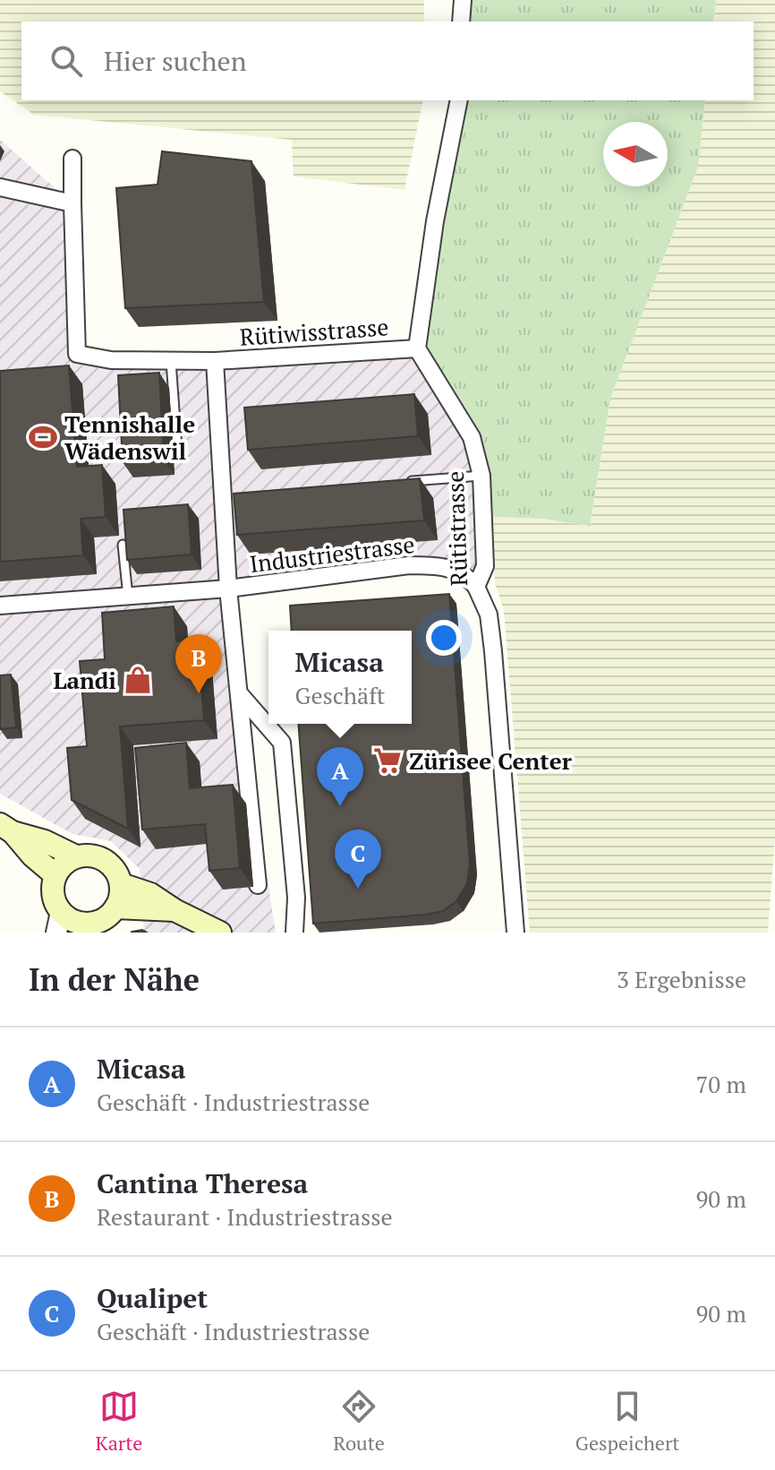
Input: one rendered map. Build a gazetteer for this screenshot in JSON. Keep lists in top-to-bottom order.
{
  "streets": {
    "street": ["Rütiwisstrasse", "Rütistrasse", "Industriestrasse"]
  },
  "crossings": [
    ["Rütiwisstrasse", "Rütistrasse"],
    ["Rütiwisstrasse", "Industriestrasse"],
    ["Rütistrasse", "Industriestrasse"]
  ],
  "places": {
    "sports": ["Tennishalle Wädenswil"],
    "shop": ["Landi"],
    "supermarket": ["Zürisee Center"]
  },
  "north": "left",
  "page": {
    "search": "Hier suchen",
    "popup": ["Micasa", "Geschäft"],
    "pins": ["B", "A", "C"],
    "heading": ["In der Nähe", "3 Ergebnisse"],
    "list": [
      {
        "mark": "A",
        "name": "Micasa",
        "note": "Geschäft · Industriestrasse",
        "value": "70 m"
      },
      {
        "mark": "B",
        "name": "Cantina Theresa",
        "note": "Restaurant · Industriestrasse",
        "value": "90 m"
      },
      {
        "mark": "C",
        "name": "Qualipet",
        "note": "Geschäft · Industriestrasse",
        "value": "90 m"
      }
    ],
    "nav": ["Karte", "Route", "Gespeichert"]
  }
}
